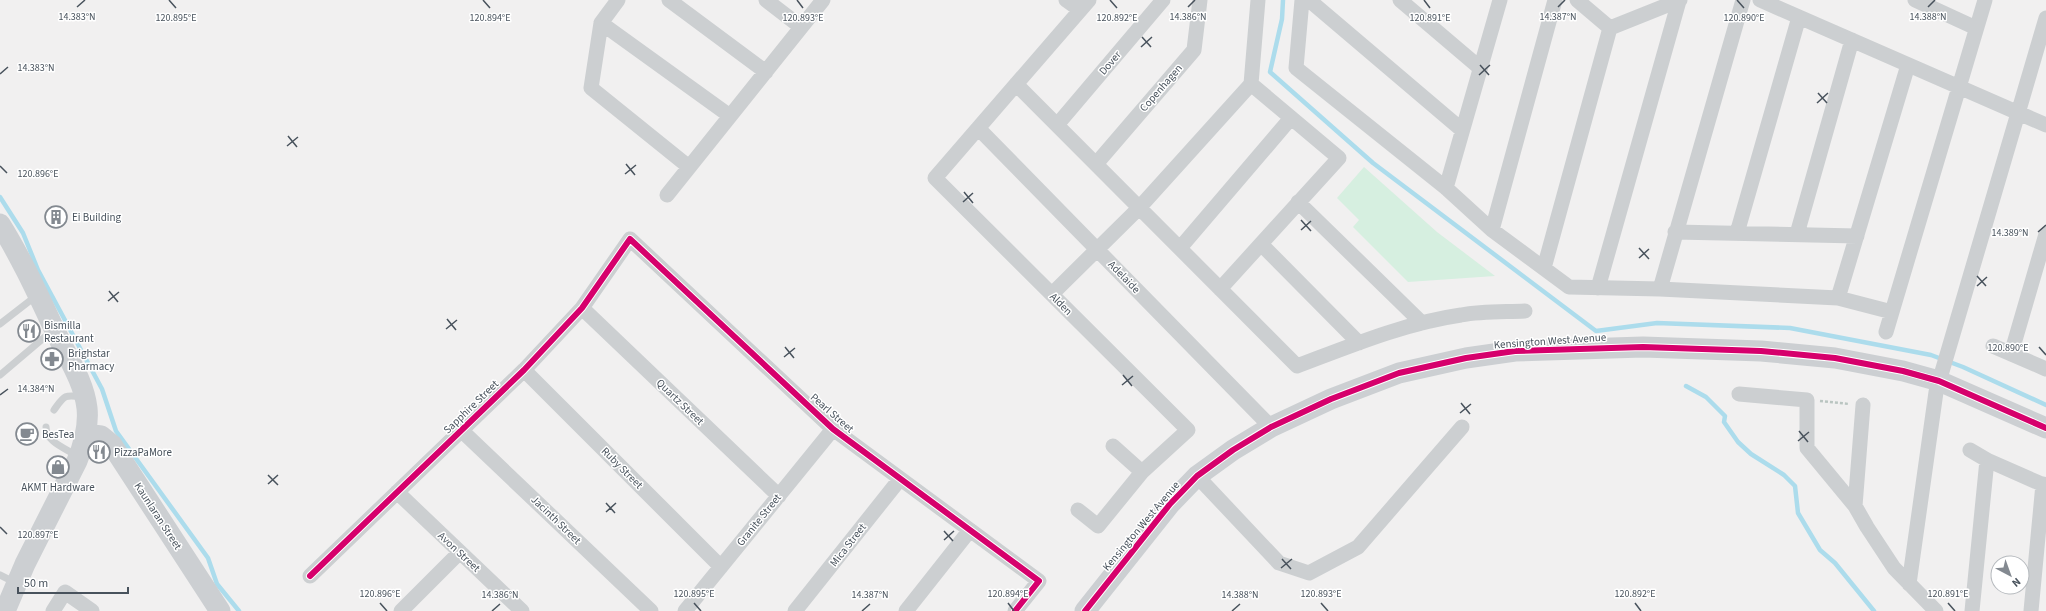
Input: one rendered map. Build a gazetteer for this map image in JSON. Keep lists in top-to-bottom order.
{
  "streets": {
    "street": [
      "Dover",
      "Copenhagen",
      "Adelaide",
      "Alden",
      "Kensington West Avenue",
      "Quartz Street",
      "Sapphire Street",
      "Pearl Street",
      "Ruby Street",
      "Kaunlaran Street",
      "Jacinth Street",
      "Granite Street",
      "Mica Street",
      "Avon Street"
    ]
  },
  "crossings": [
    ["Adelaide", "Alden"],
    ["Adelaide", "Kensington West Avenue"],
    ["Quartz Street", "Sapphire Street"],
    ["Quartz Street", "Granite Street"],
    ["Sapphire Street", "Pearl Street"],
    ["Sapphire Street", "Ruby Street"],
    ["Sapphire Street", "Jacinth Street"],
    ["Sapphire Street", "Avon Street"],
    ["Pearl Street", "Granite Street"],
    ["Pearl Street", "Mica Street"],
    ["Ruby Street", "Granite Street"]
  ],
  "places": {
    "building": ["Ei Building"],
    "restaurant": ["Bismilla Restaurant", "PizzaPaMore"],
    "pharmacy": ["Brighstar Pharmacy"],
    "cafe": ["BesTea"],
    "shop": ["AKMT Hardware"]
  },
  "scale_bar": "50 m",
  "north": "bottom right",
  "coordinates": [
    "14.383°N",
    "14.386°N",
    "14.387°N",
    "14.388°N",
    "120.895°E",
    "120.894°E",
    "120.893°E",
    "120.891°E",
    "120.892°E",
    "120.890°E",
    "120.896°E",
    "14.389°N",
    "14.384°N",
    "120.897°E"
  ]
}
